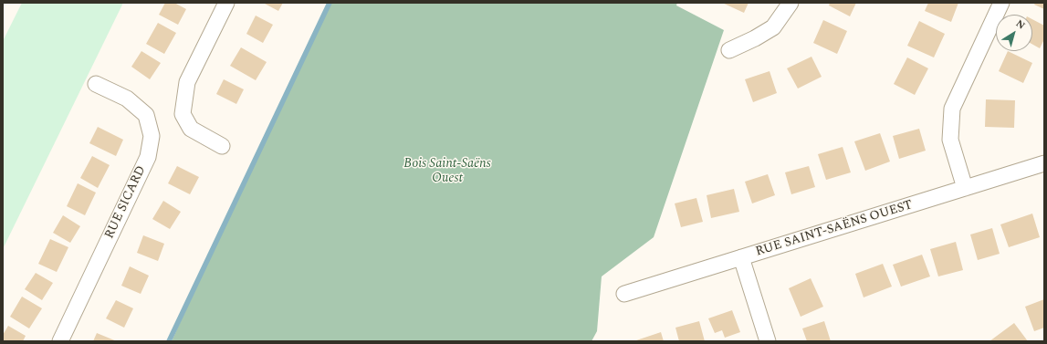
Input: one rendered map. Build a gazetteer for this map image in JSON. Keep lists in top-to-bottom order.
{
  "streets": {
    "street": ["RUE SICARD", "RUE SAINT-SAËNS OUEST"]
  },
  "parks": ["Bois Saint-Saëns Ouest"],
  "north": "top right"
}
